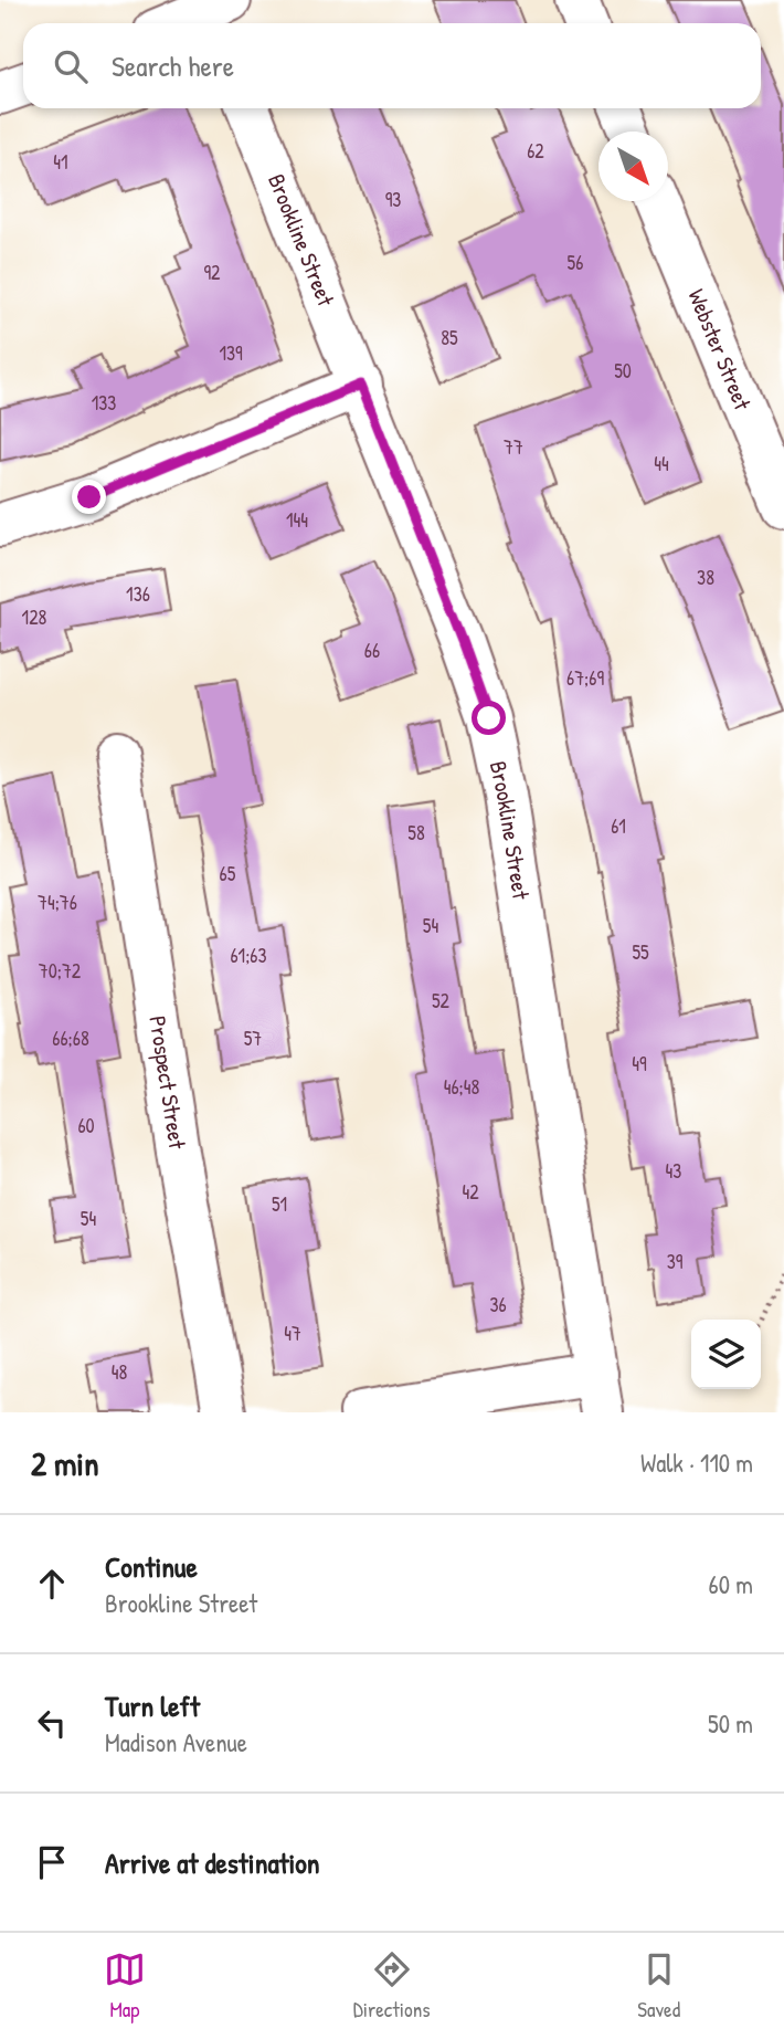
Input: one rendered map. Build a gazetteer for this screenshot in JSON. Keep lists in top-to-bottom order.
{
  "streets": {
    "street": ["Brookline Street", "Webster Street", "Prospect Street"]
  },
  "house_numbers": [
    "62",
    "41",
    "93",
    "56",
    "92",
    "85",
    "139",
    "50",
    "133",
    "77",
    "44",
    "144",
    "38",
    "136",
    "128",
    "66",
    "67;69",
    "61",
    "58",
    "65",
    "74;76",
    "54",
    "55",
    "61;63",
    "70;72",
    "52",
    "66;68",
    "57",
    "49",
    "46;48",
    "60",
    "43",
    "42",
    "51",
    "54",
    "39",
    "36",
    "47",
    "48"
  ],
  "north": "bottom right",
  "page": {
    "search": "Search here",
    "heading": ["2 min", "Walk · 110 m"],
    "list": [
      ["Continue", "Brookline Street", "60 m"],
      ["Turn left", "Madison Avenue", "50 m"],
      "Arrive at destination"
    ],
    "nav": ["Map", "Directions", "Saved"]
  }
}
